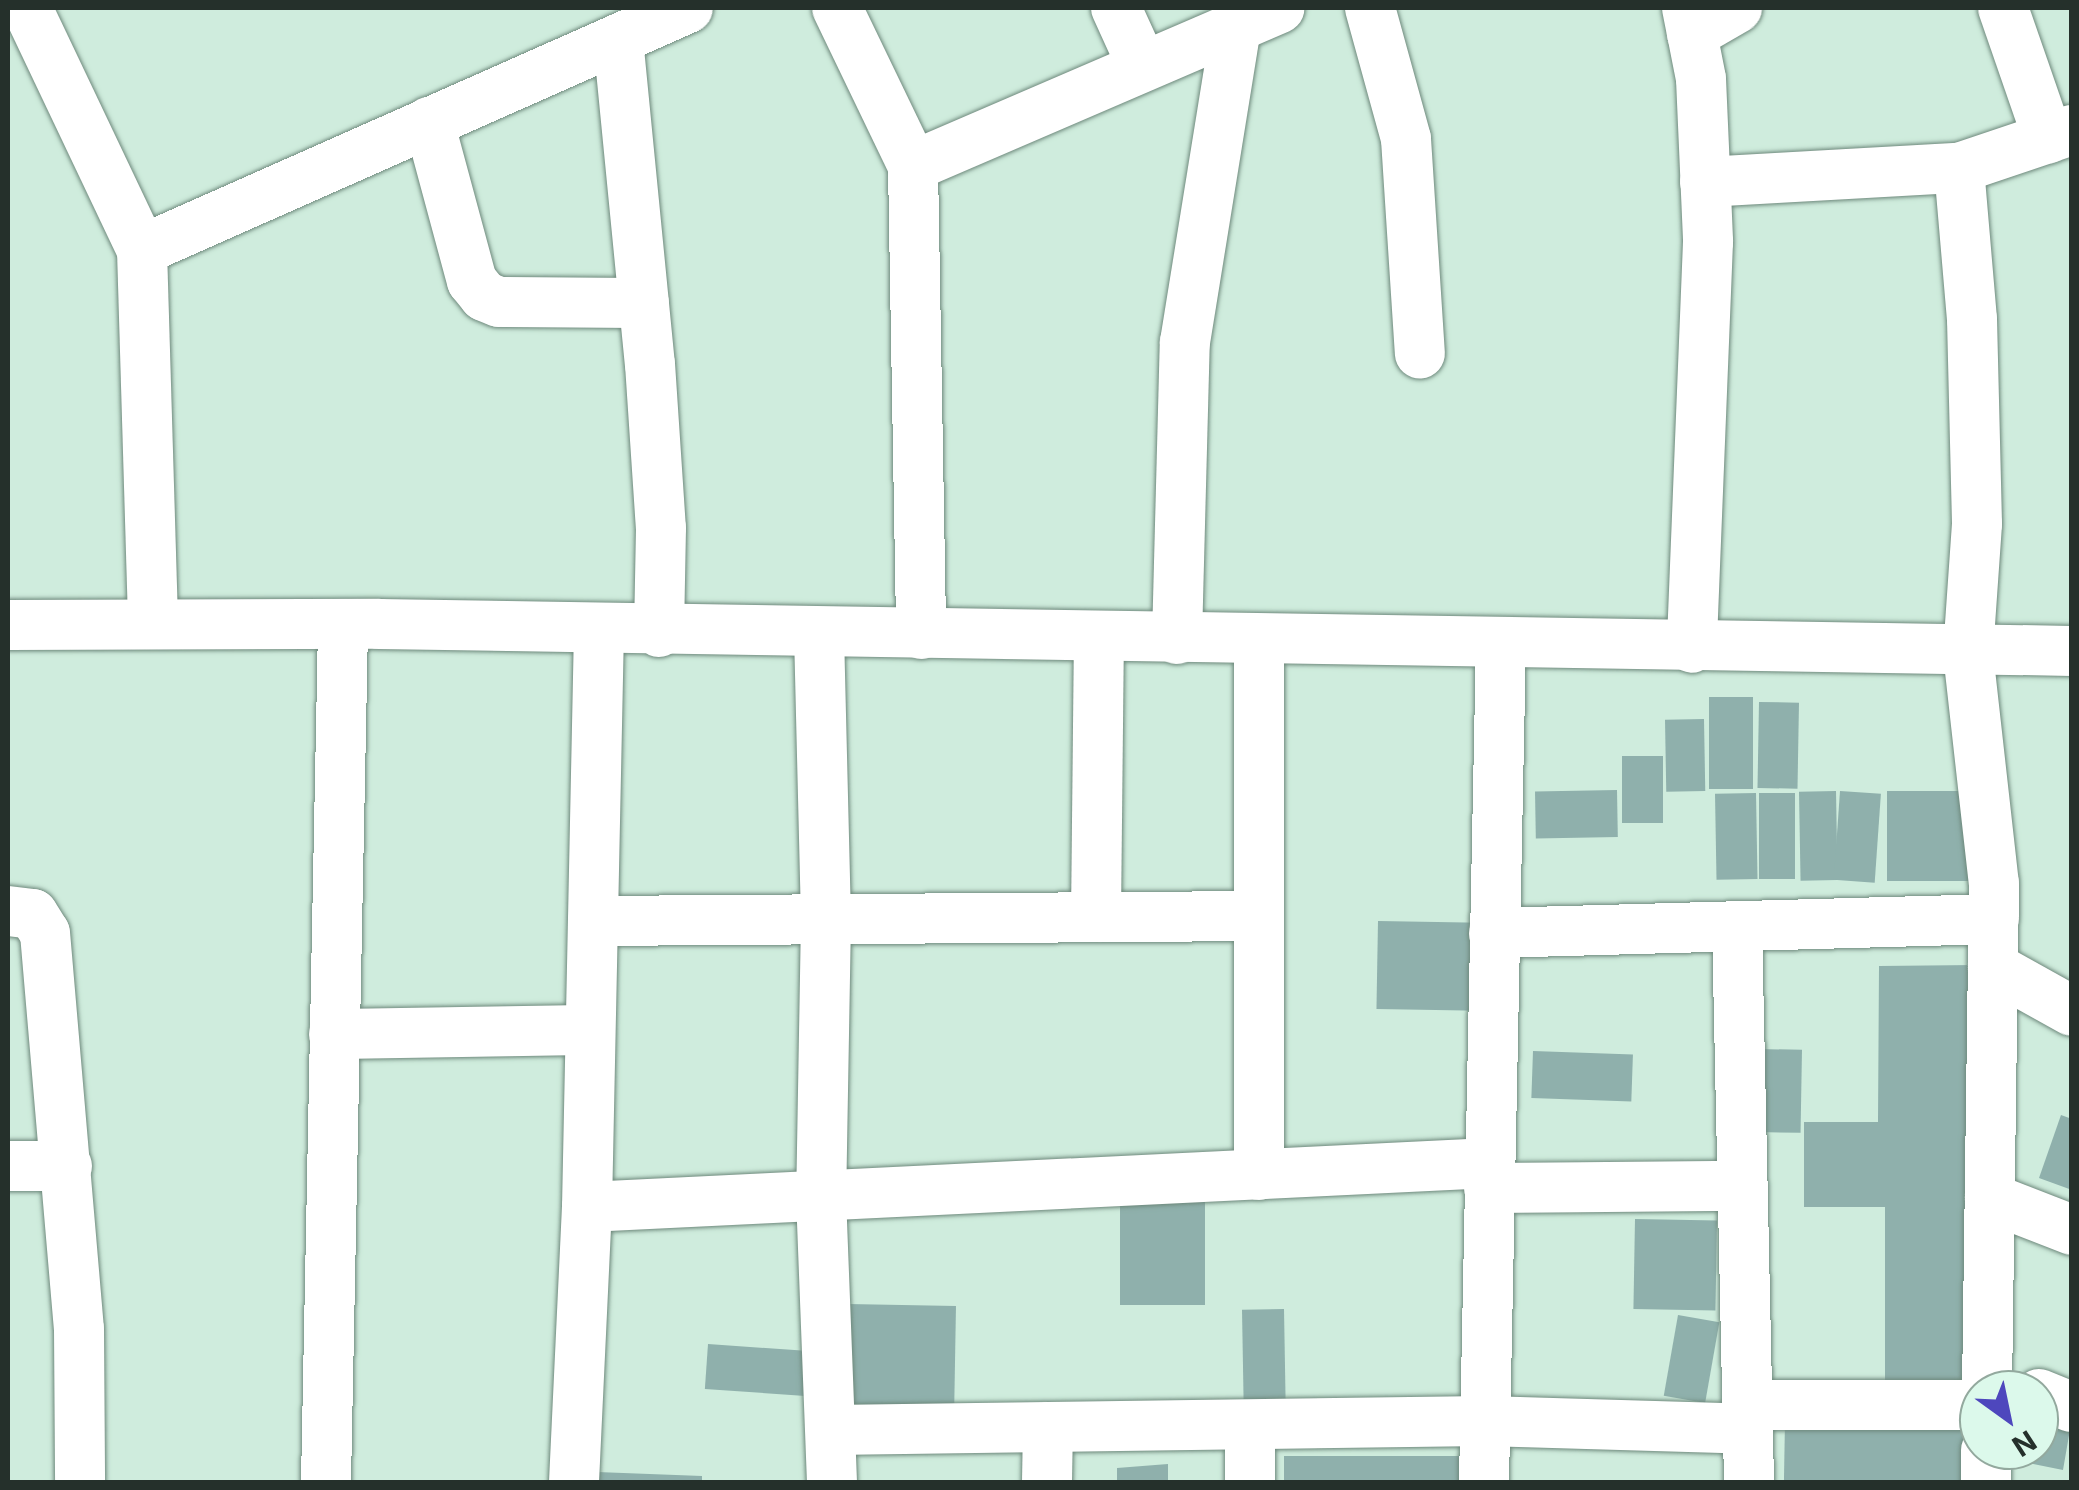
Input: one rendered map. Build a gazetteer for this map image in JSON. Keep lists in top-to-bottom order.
{
  "north": "bottom right"
}
